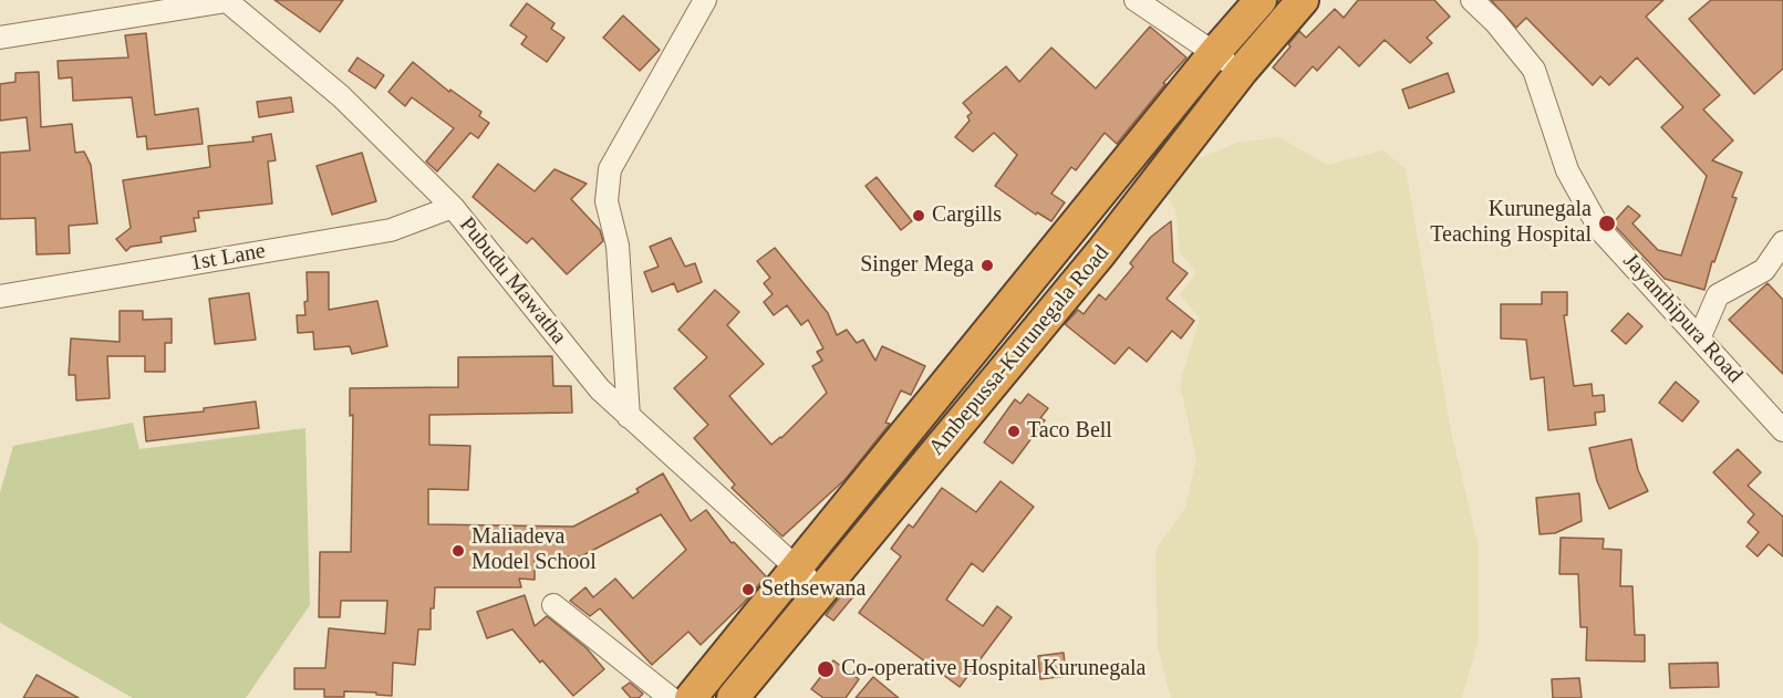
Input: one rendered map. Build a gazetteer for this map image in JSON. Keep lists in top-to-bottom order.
{
  "streets": {
    "highway": ["Ambepussa-Kurunegala Road"],
    "street": ["1st Lane", "Pubudu Mawatha", "Jayanthipura Road"]
  },
  "crossings": [
    ["1st Lane", "Pubudu Mawatha"],
    ["Pubudu Mawatha", "Ambepussa-Kurunegala Road"]
  ],
  "places": [
    "Cargills",
    "Kurunegala Teaching Hospital",
    "Singer Mega",
    "Taco Bell",
    "Maliadeva Model School",
    "Sethsewana",
    "Co-operative Hospital Kurunegala"
  ]
}
